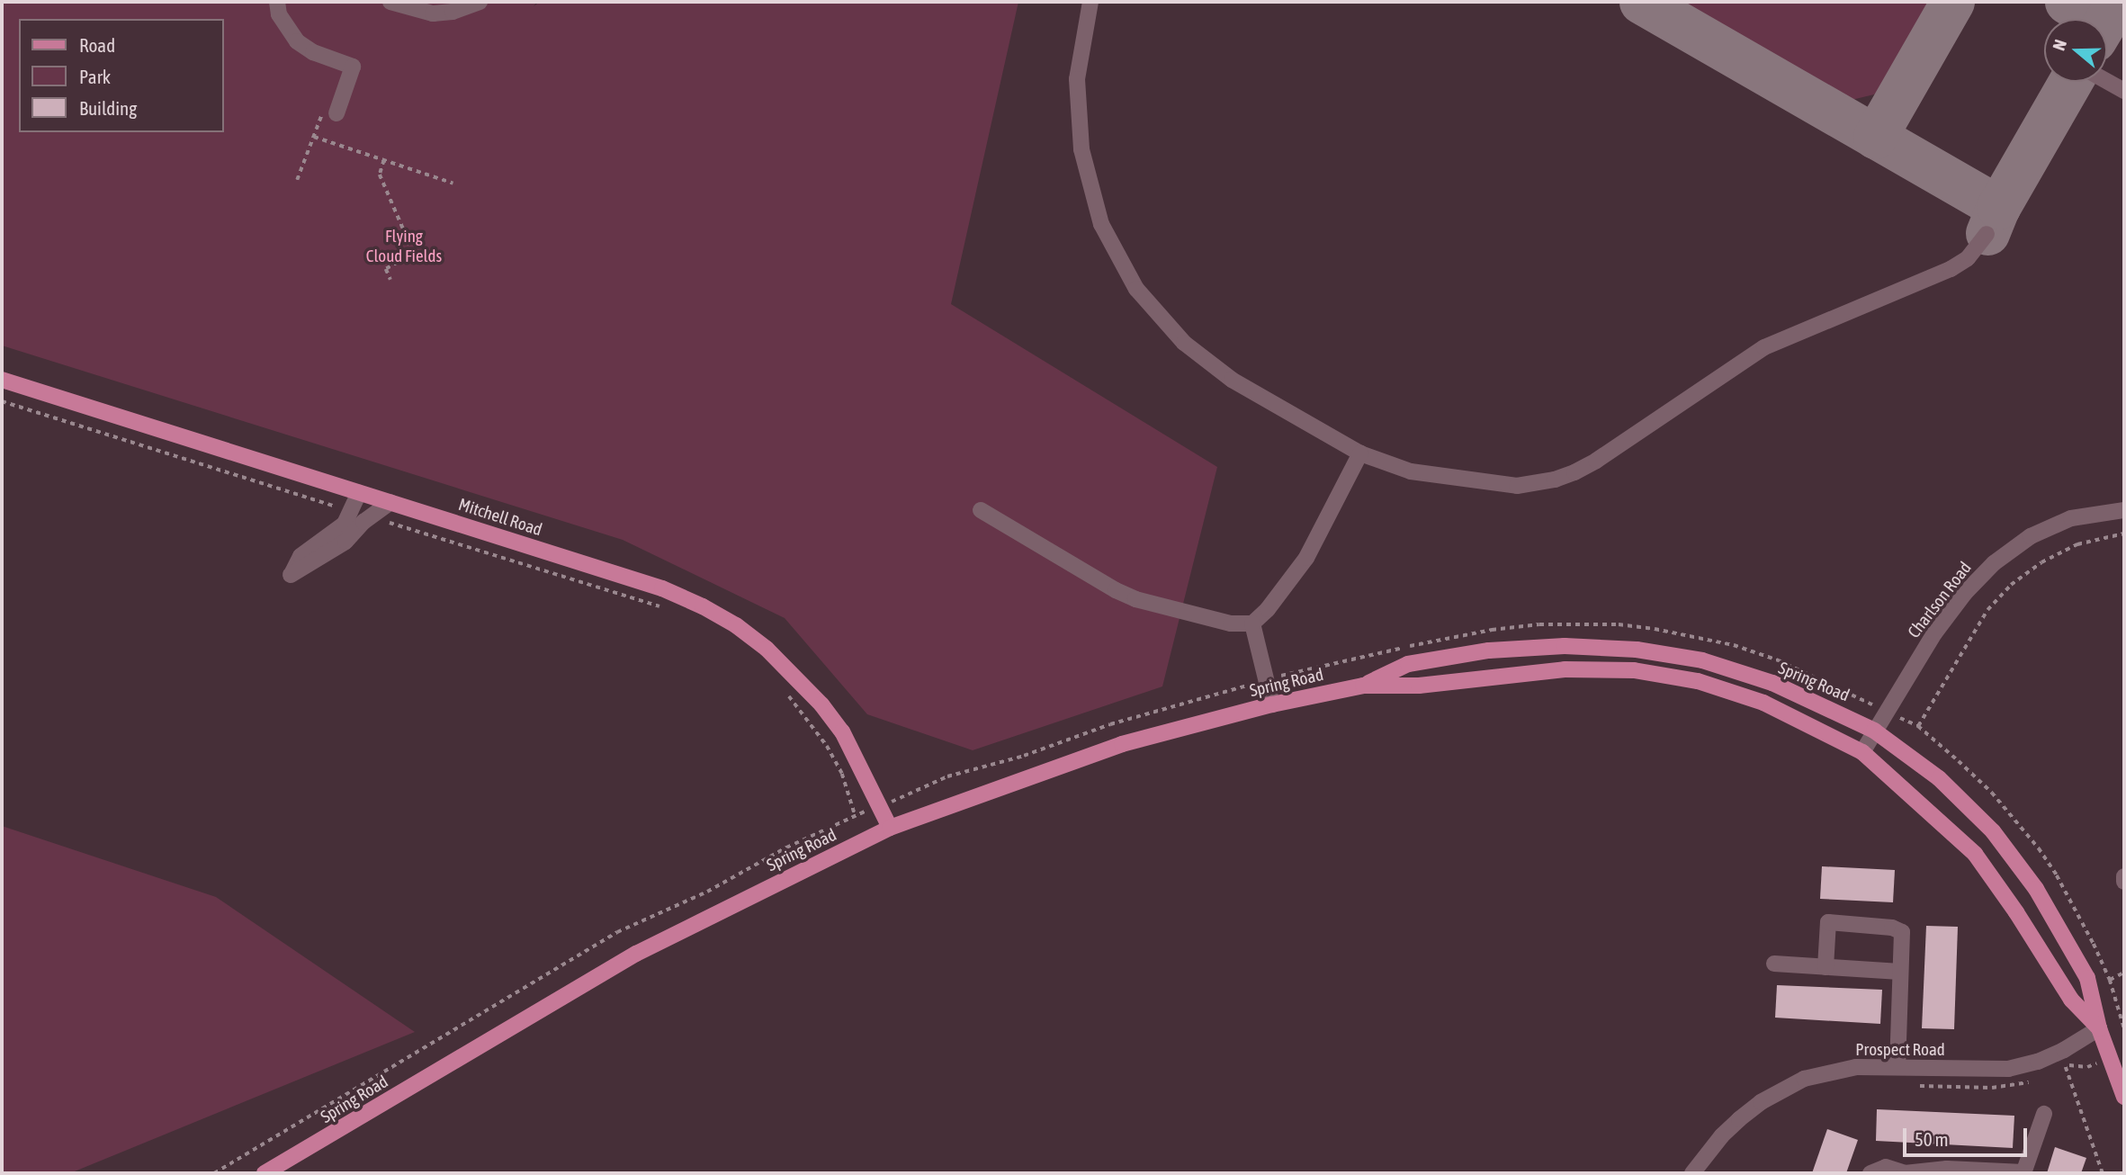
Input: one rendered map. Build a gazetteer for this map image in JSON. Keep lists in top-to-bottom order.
{
  "streets": {
    "main road": ["Mitchell Road", "Spring Road"],
    "street": ["Charlson Road", "Prospect Road"]
  },
  "crossings": [
    ["Mitchell Road", "Spring Road"],
    ["Charlson Road", "Spring Road"],
    ["Spring Road", "Prospect Road"]
  ],
  "parks": ["Flying Cloud Fields"],
  "legend": ["Road", "Park", "Building"],
  "scale_bar": "50 m",
  "north": "left"
}
